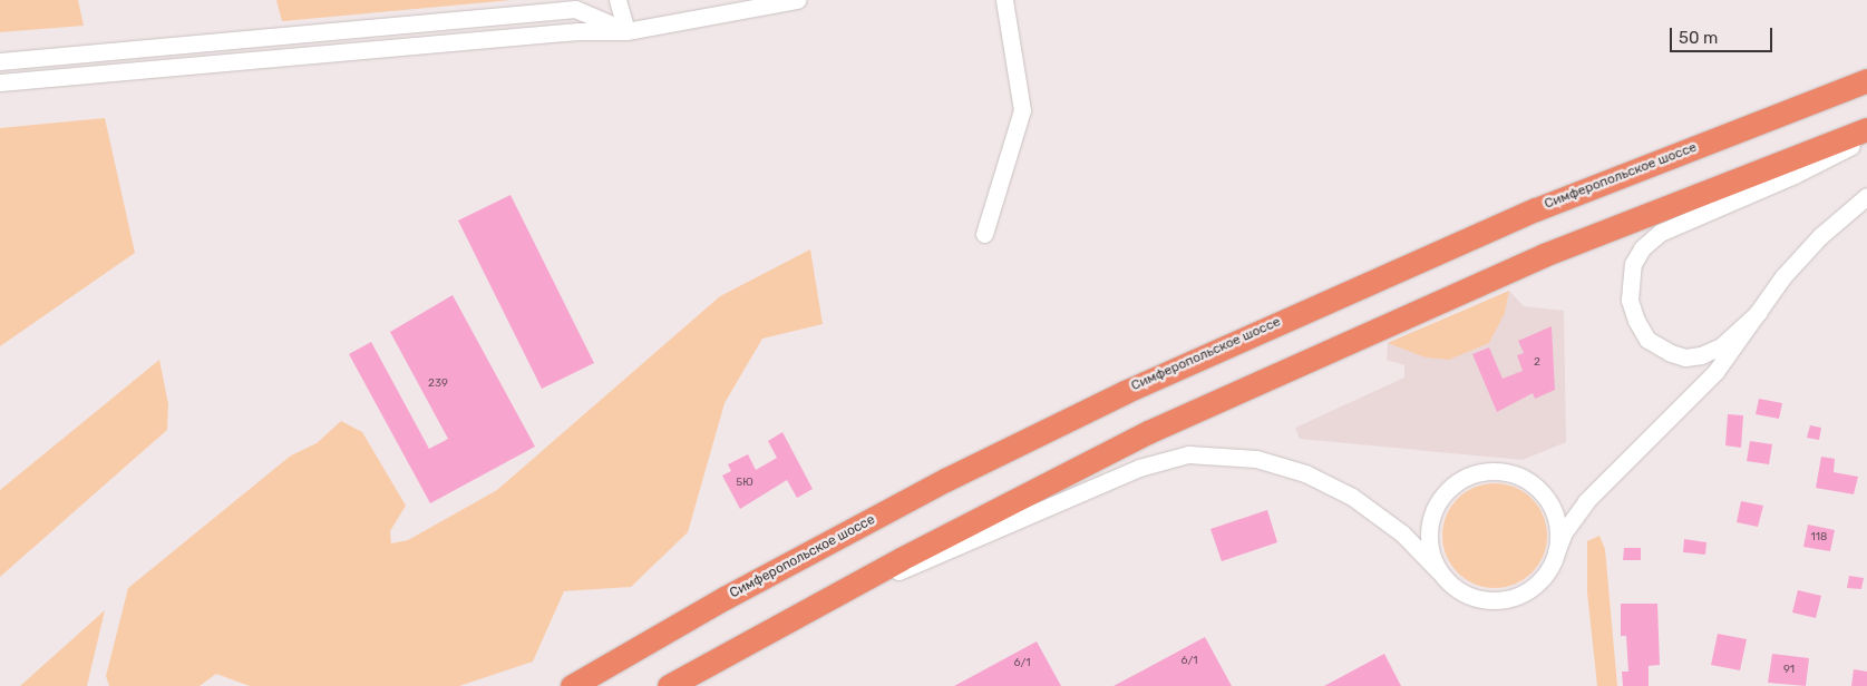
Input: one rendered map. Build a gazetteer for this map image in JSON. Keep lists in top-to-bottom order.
{
  "streets": {
    "highway": ["Симферопольское шоссе"]
  },
  "house_numbers": [
    "2",
    "239",
    "5Ю",
    "118",
    "6/1",
    "6/1",
    "91"
  ],
  "scale_bar": "50 m"
}
